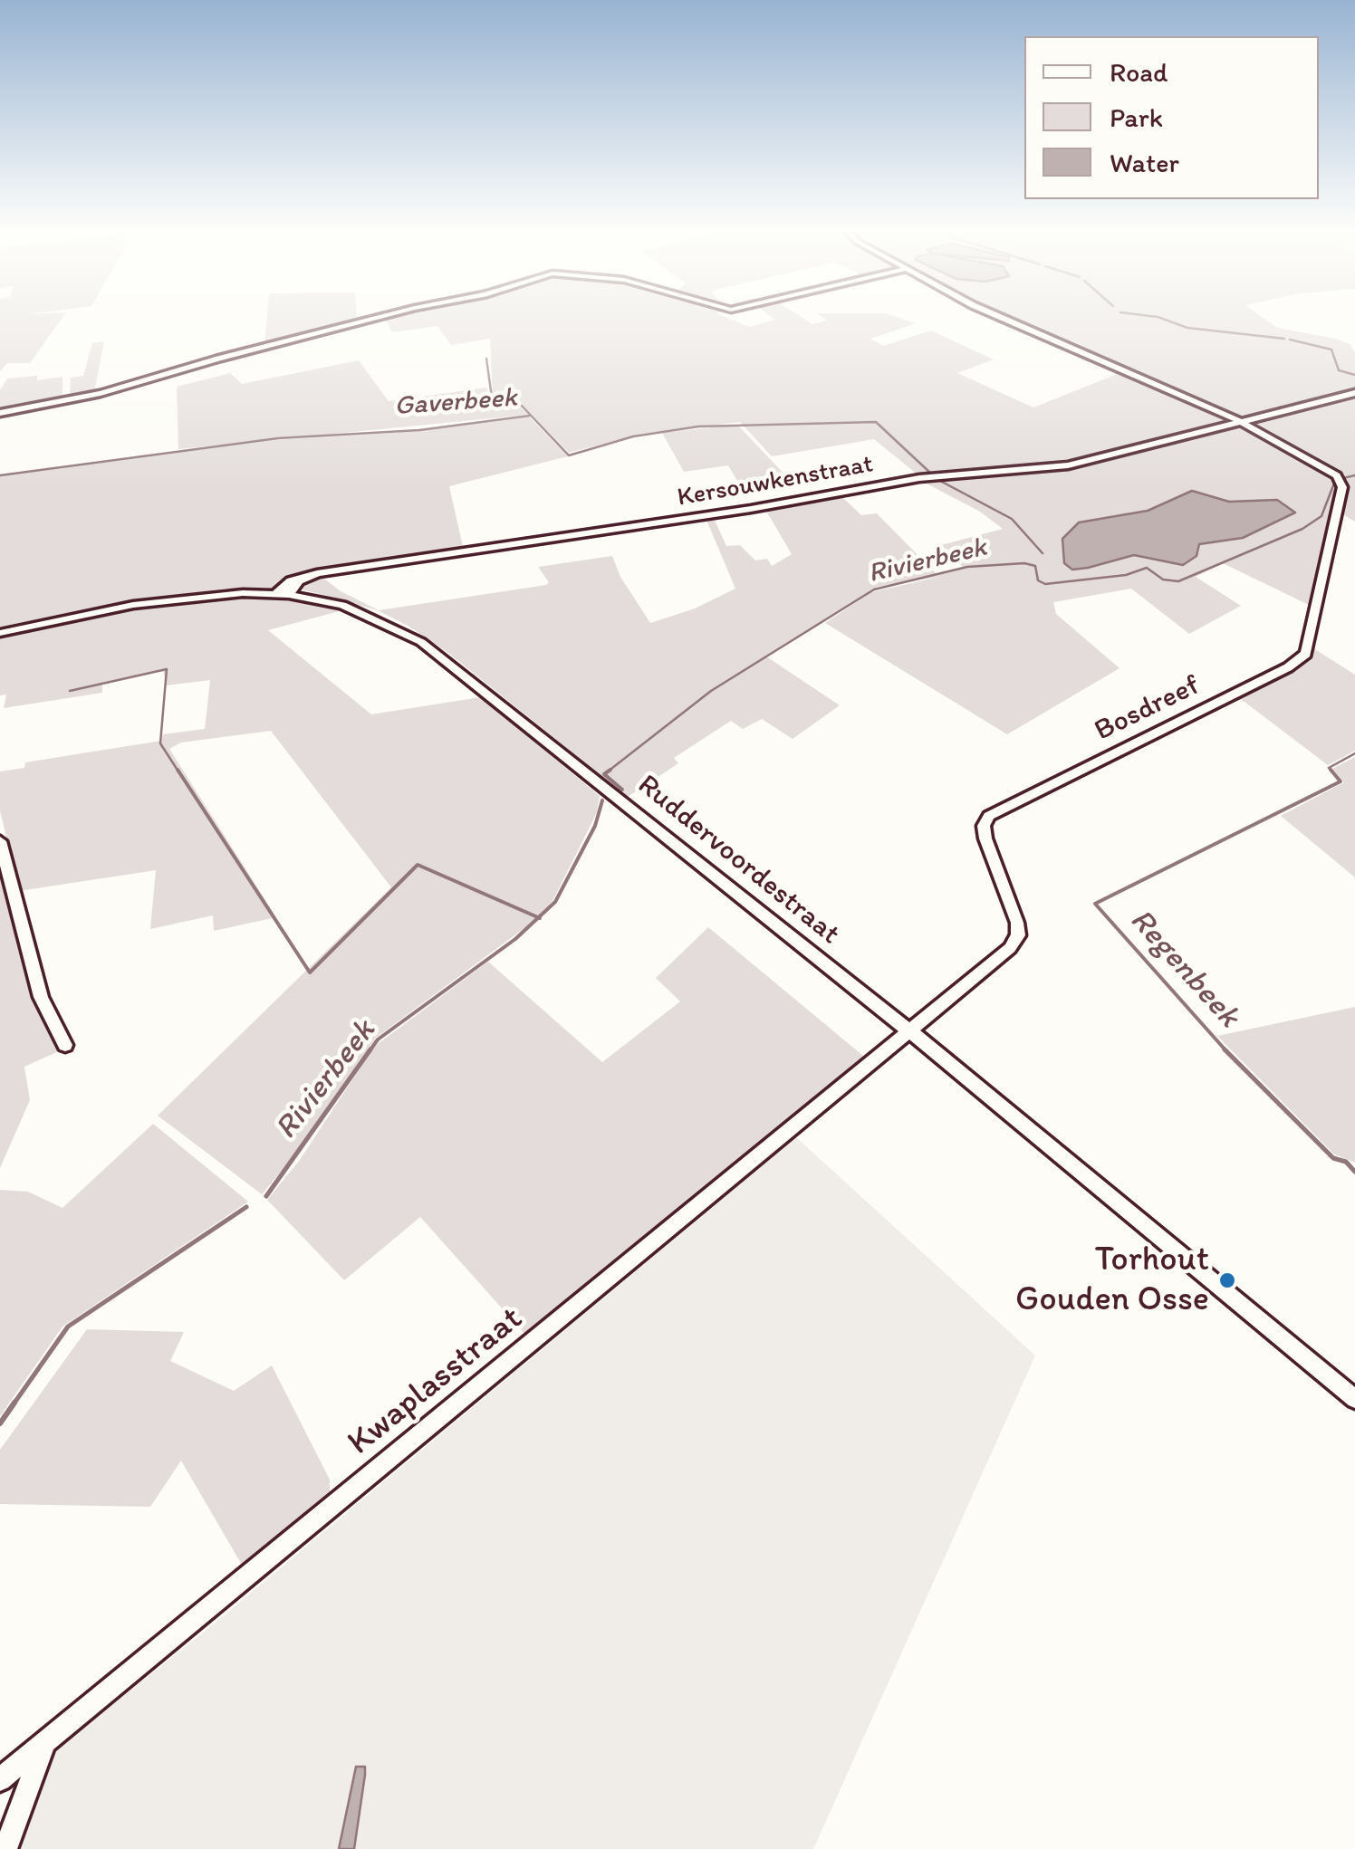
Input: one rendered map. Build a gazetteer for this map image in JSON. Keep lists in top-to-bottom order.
{
  "streets": {
    "street": [
      "Kersouwkenstraat",
      "Bosdreef",
      "Ruddervoordestraat",
      "Kwaplasstraat"
    ]
  },
  "crossings": [
    ["Kersouwkenstraat", "Bosdreef"],
    ["Kersouwkenstraat", "Ruddervoordestraat"],
    ["Bosdreef", "Ruddervoordestraat"],
    ["Bosdreef", "Kwaplasstraat"],
    ["Ruddervoordestraat", "Kwaplasstraat"]
  ],
  "water": ["Gaverbeek", "Rivierbeek", "Regenbeek"],
  "places": ["Torhout Gouden Osse"],
  "legend": ["Road", "Park", "Water"]
}
